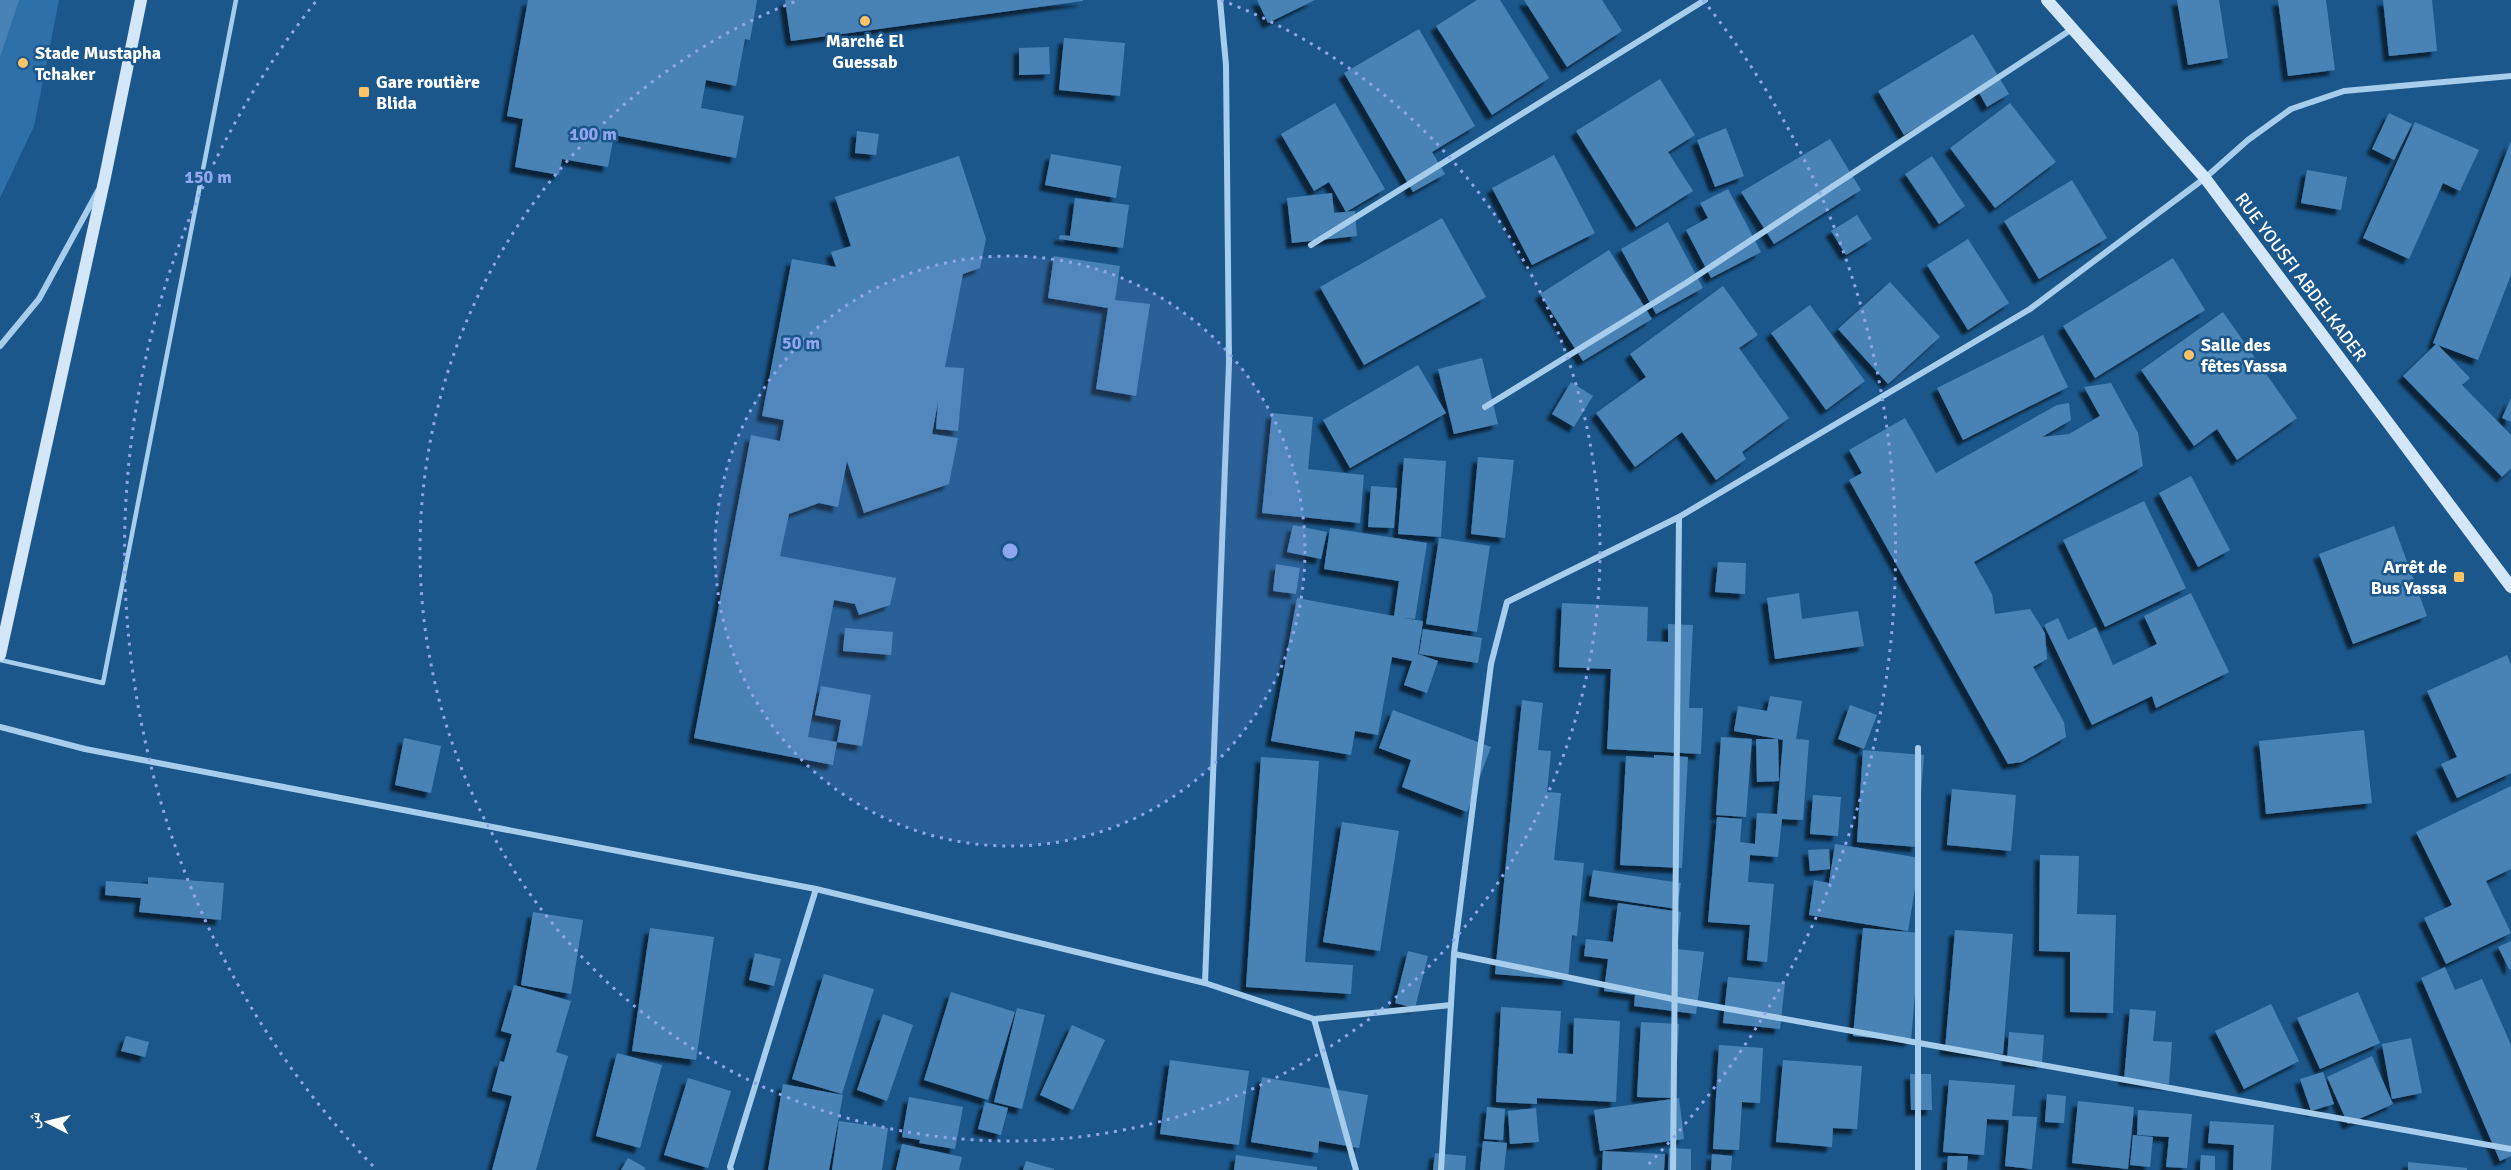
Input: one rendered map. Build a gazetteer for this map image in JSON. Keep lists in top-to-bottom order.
{
  "streets": {
    "main road": ["RUE YOUSFI ABDELKADER"]
  },
  "places": {
    "other": ["Marché El Guessab", "Stade Mustapha Tchaker", "Salle des fêtes Yassa"],
    "transit": ["Gare routière Blida", "Arrêt de Bus Yassa"]
  },
  "north": "left",
  "rings": ["100 m", "150 m", "50 m"]
}
